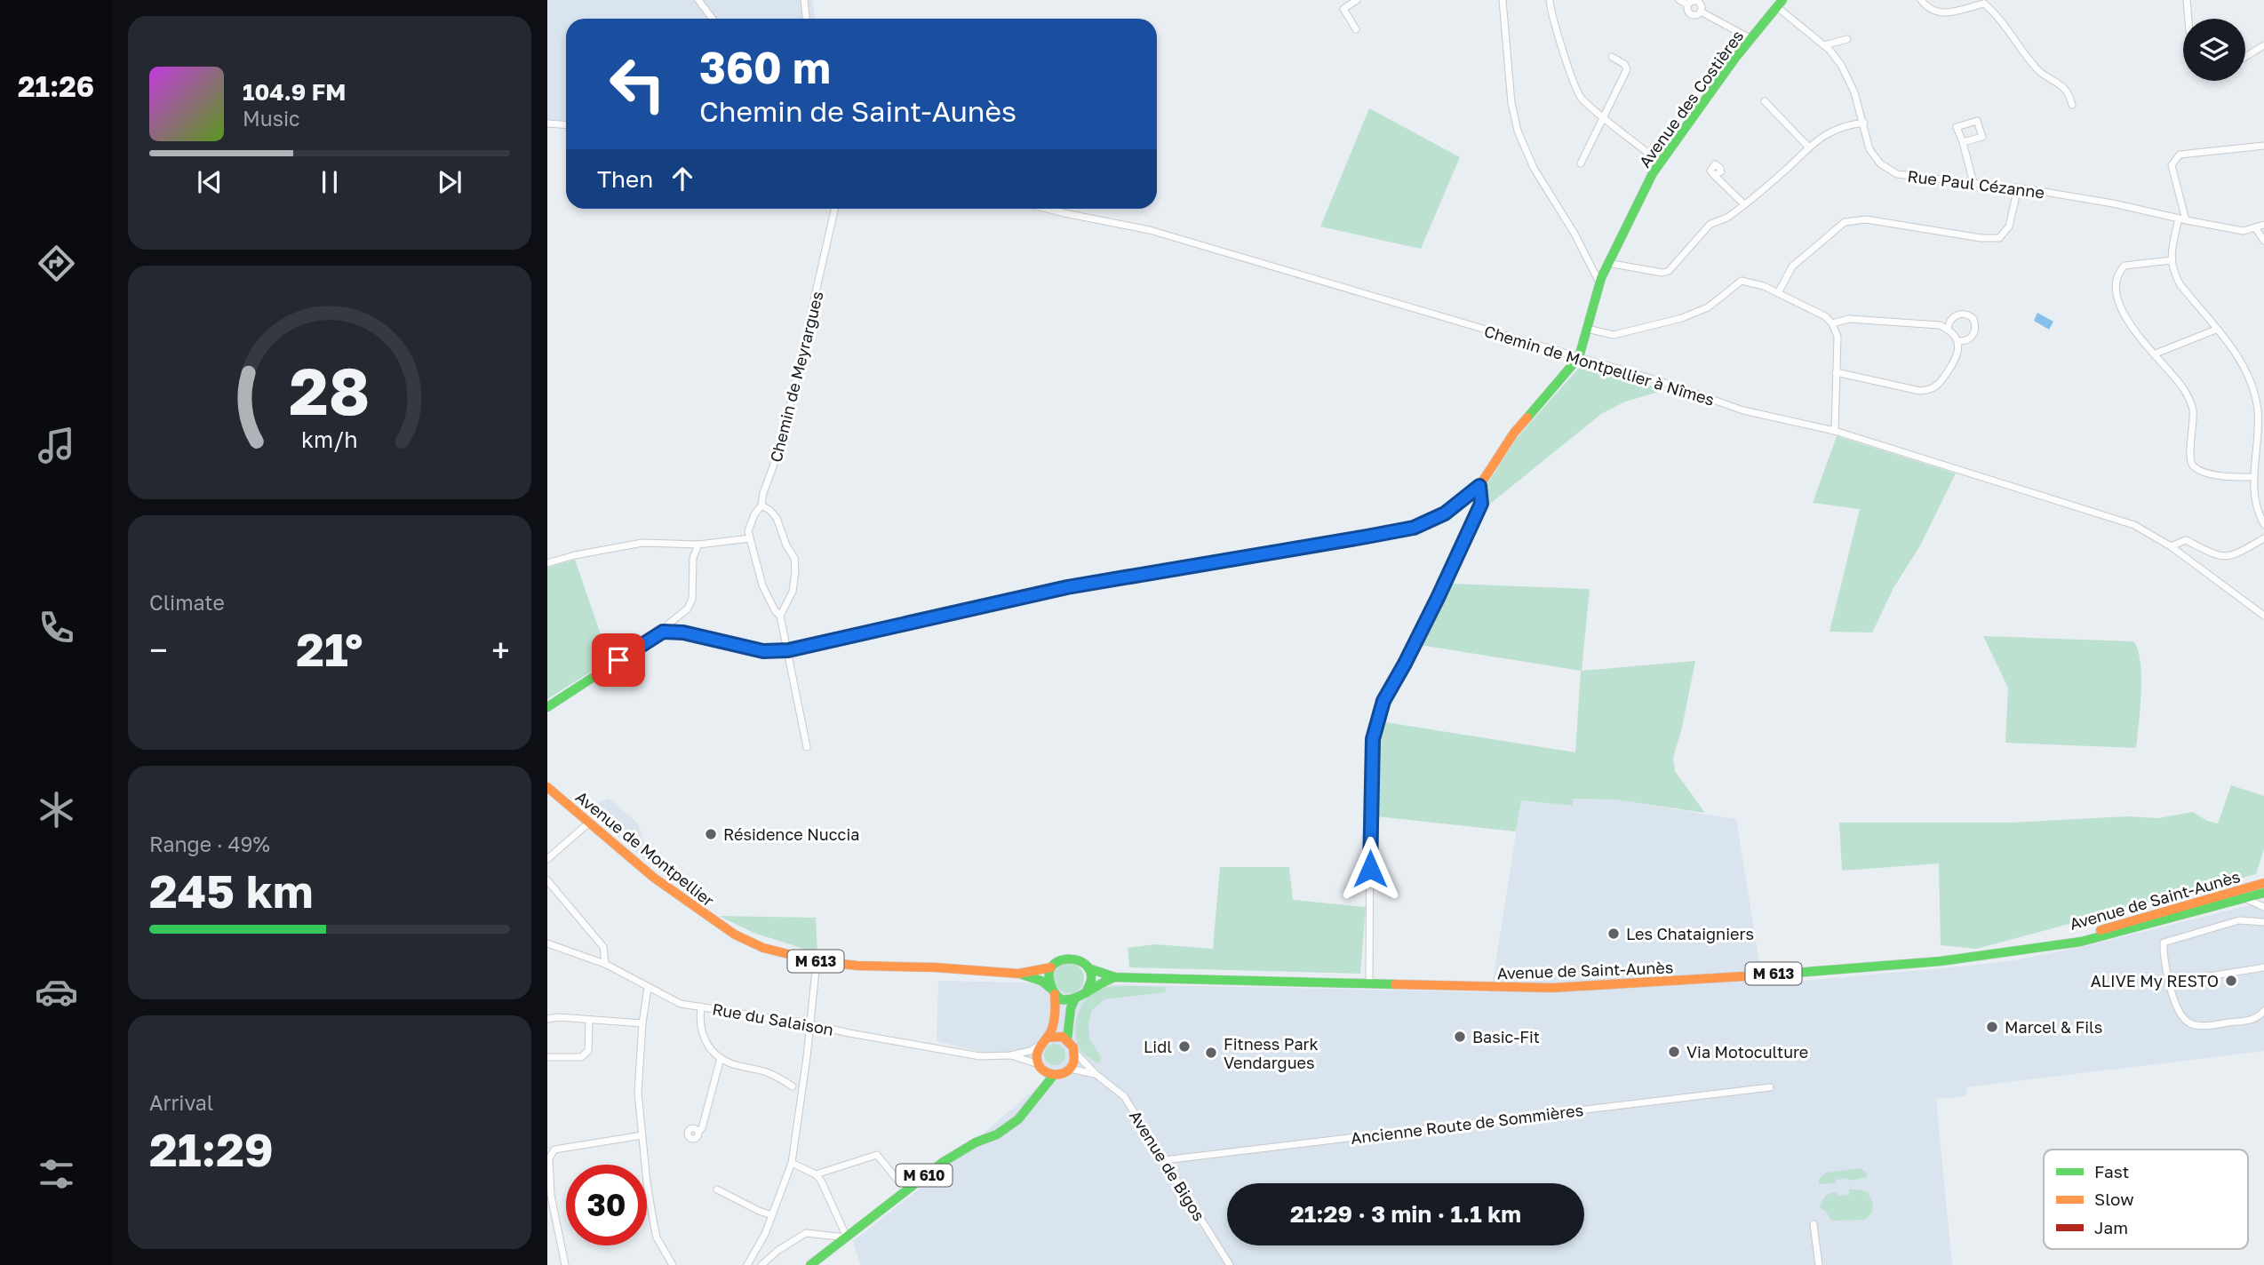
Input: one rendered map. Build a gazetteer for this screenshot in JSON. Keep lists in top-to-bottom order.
{
  "streets": {
    "main road": [
      "Avenue des Costières",
      "Avenue de Montpellier",
      "Avenue de Saint-Aunès",
      "M 613",
      "M 610"
    ],
    "street": [
      "Rue Paul Cézanne",
      "Chemin de Montpellier à Nîmes",
      "Chemin de Meyrargues",
      "Rue du Salaison",
      "Ancienne Route de Sommières",
      "Avenue de Bigos"
    ]
  },
  "crossings": [
    ["Avenue des Costières", "Rue Paul Cézanne"],
    ["Avenue des Costières", "Chemin de Montpellier à Nîmes"],
    ["Avenue de Montpellier", "Avenue de Saint-Aunès"],
    ["Rue du Salaison", "Avenue de Bigos"],
    ["Rue du Salaison", "M 610"],
    ["Ancienne Route de Sommières", "Avenue de Bigos"],
    ["Avenue de Bigos", "M 610"]
  ],
  "places": [
    "Résidence Nuccia",
    "Les Chataigniers",
    "ALIVE My RESTO",
    "Marcel & Fils",
    "Basic-Fit",
    "Lidl",
    "Via Motoculture",
    "Fitness Park Vendargues"
  ],
  "legend": ["Fast", "Slow", "Jam"],
  "page": {
    "tabs": "21:26",
    "turn": ["360 m", "Chemin de Saint-Aunès"],
    "song": ["104.9 FM", "Music"],
    "then": "Then",
    "tile": [
      "Climate",
      ["Range · 49%", "245 km"],
      ["Arrival", "21:29"]
    ],
    "heat": ["−", "21°", "+"],
    "limit": "30",
    "trip": "21:29 · 3 min · 1.1 km",
    "gauge": ["28", "km/h"]
  }
}
